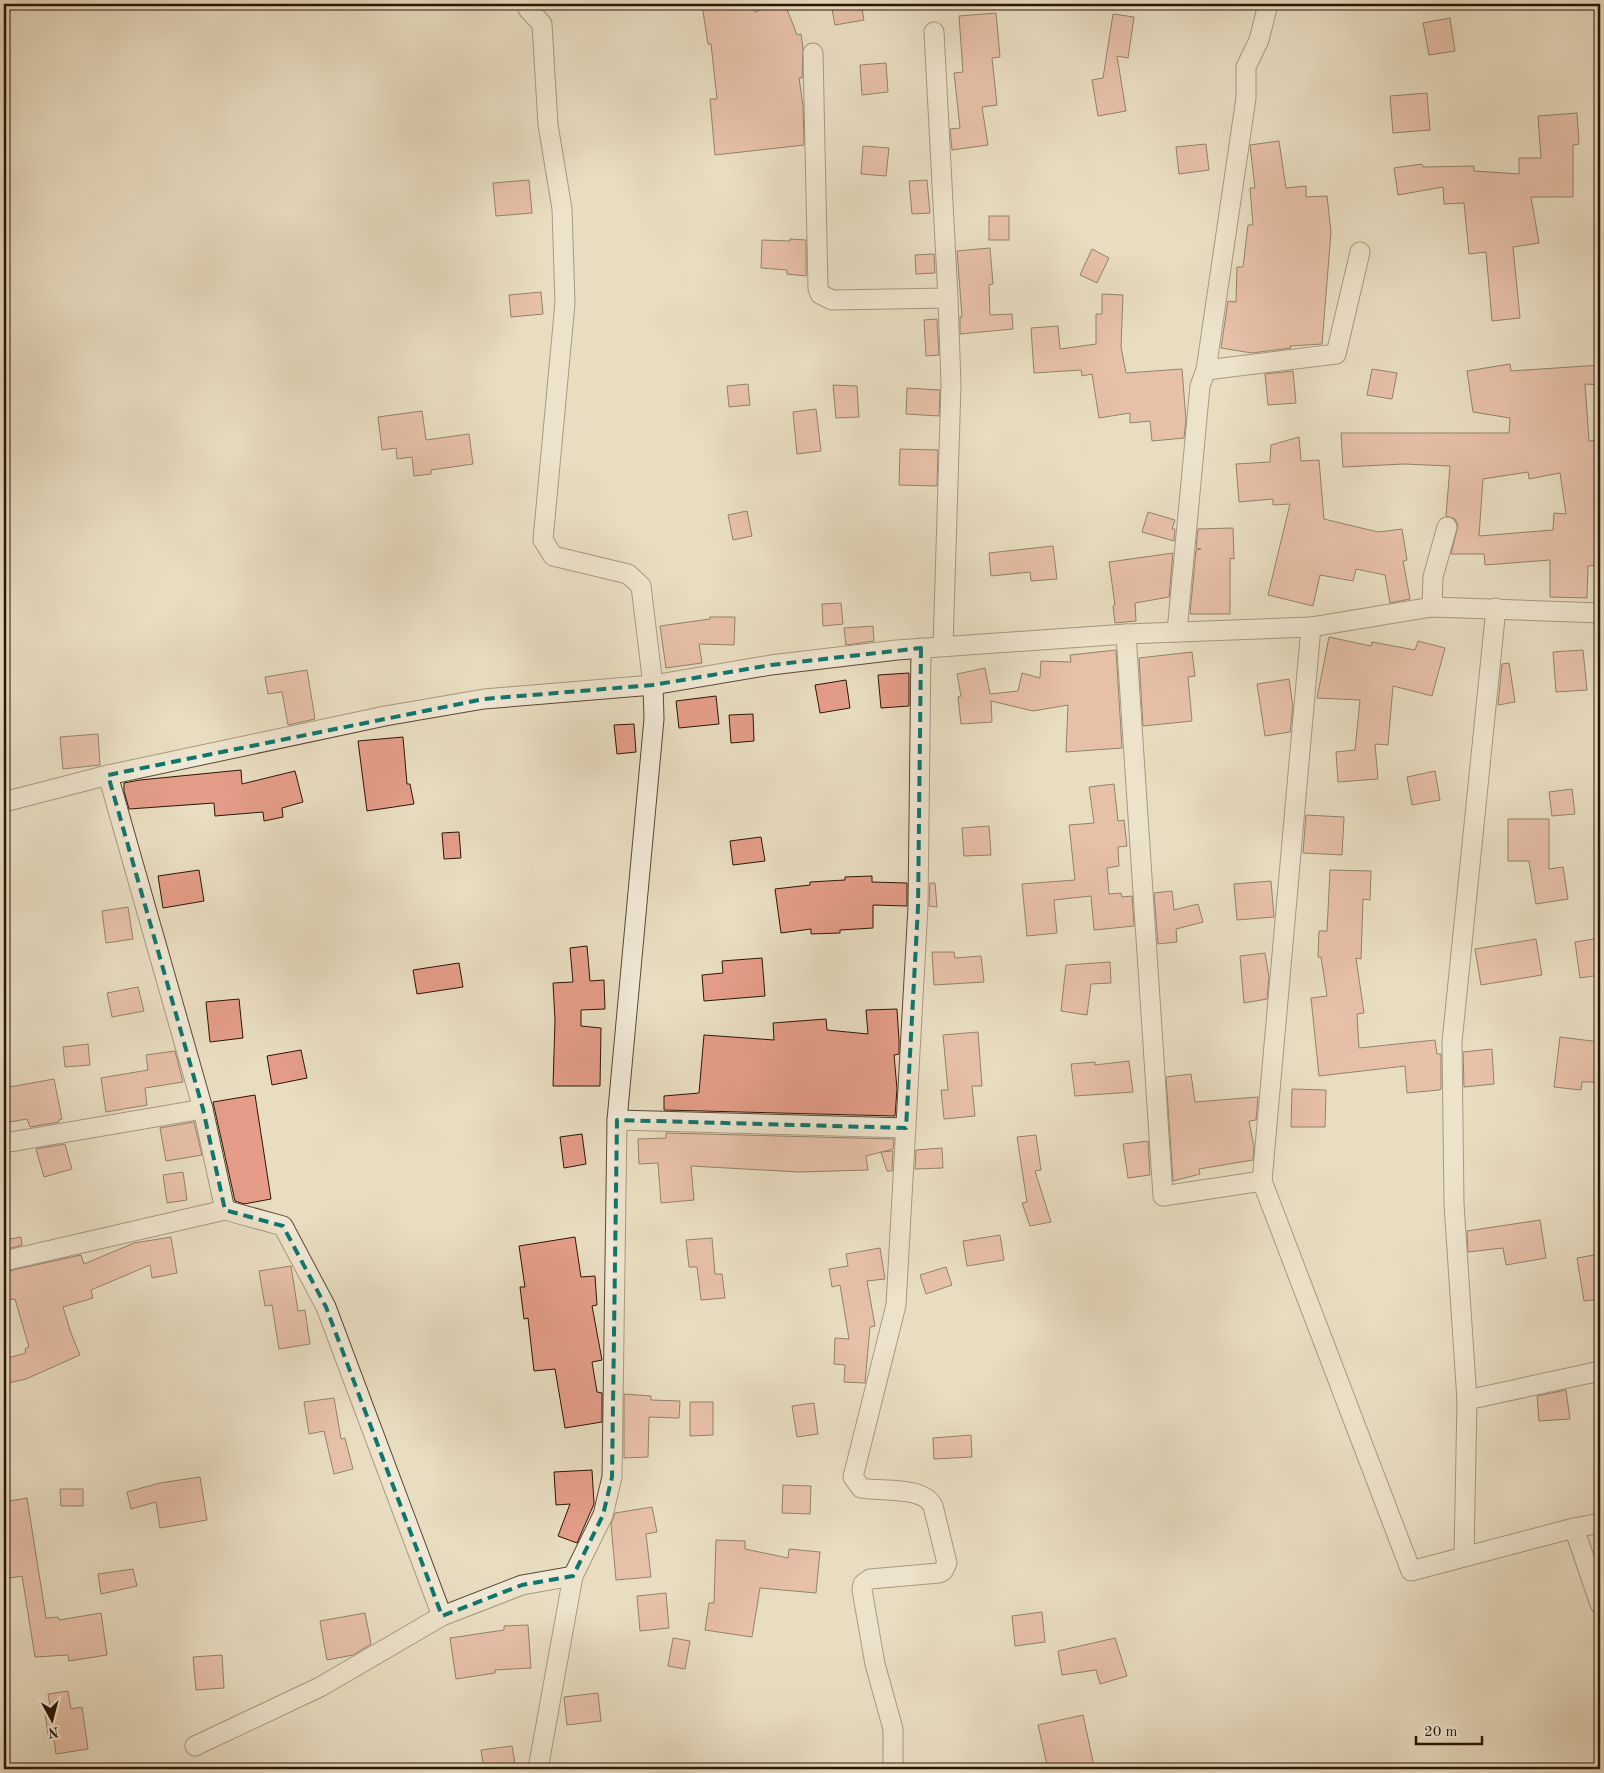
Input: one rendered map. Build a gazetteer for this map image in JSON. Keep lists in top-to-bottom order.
{
  "scale_bar": "20 m",
  "north": "bottom"
}
